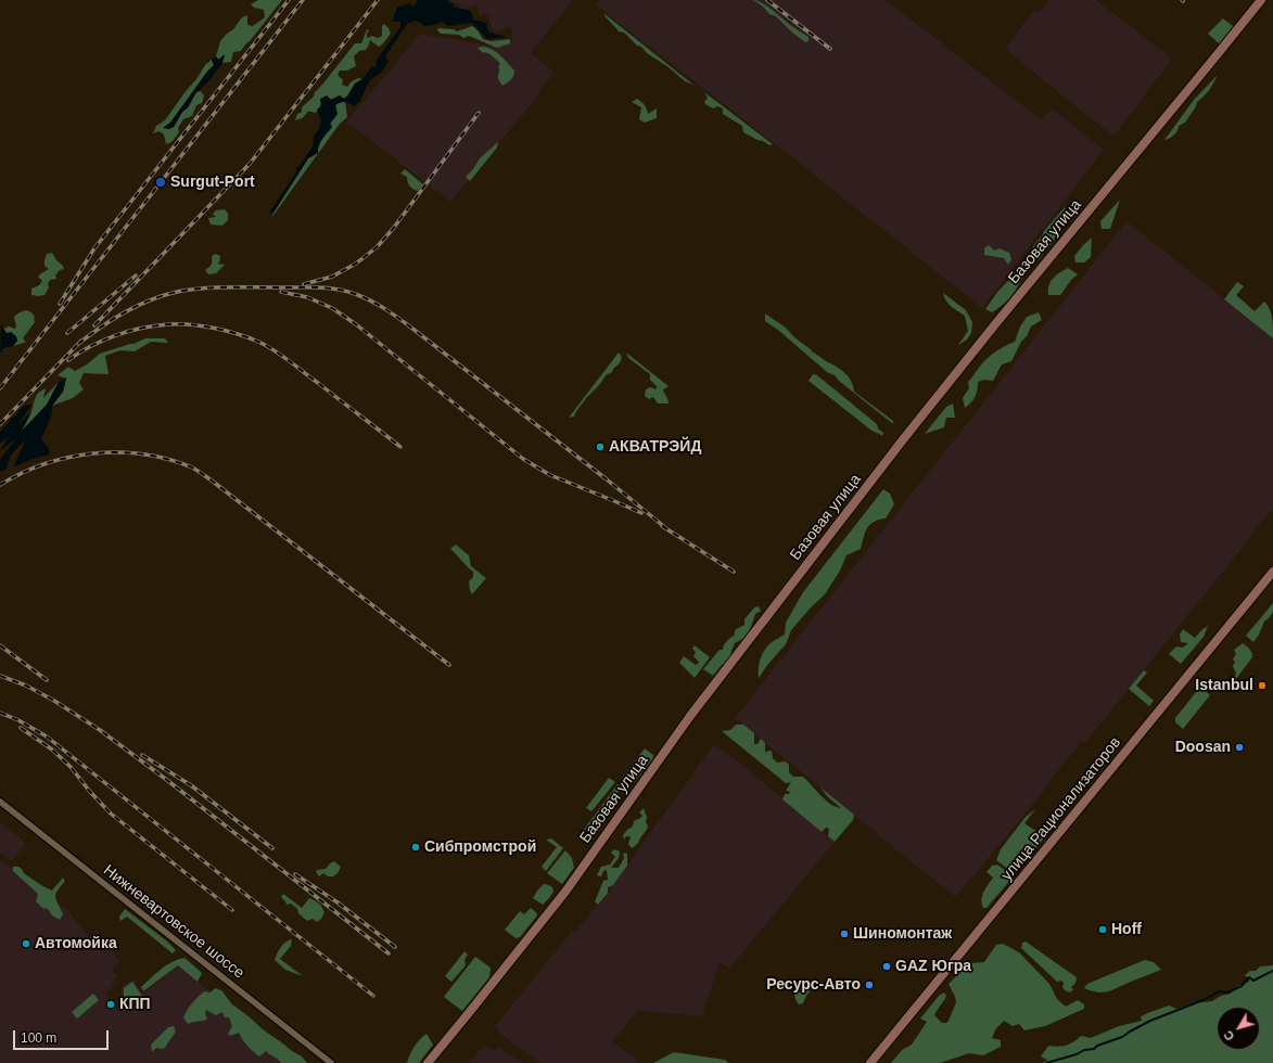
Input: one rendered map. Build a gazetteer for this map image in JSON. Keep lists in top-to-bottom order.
{
  "streets": {
    "street": ["Базовая улица", "улица Рационализаторов", "Нижневартовское шоссе"]
  },
  "places": [
    "Surgut-Port",
    "АКВАТРЭЙД",
    "Istanbul",
    "Doosan",
    "Сибпромстрой",
    "Hoff",
    "Шиномонтаж",
    "Автомойка",
    "GAZ Югра",
    "Ресурс-Авто",
    "КПП"
  ],
  "scale_bar": "100 m",
  "north": "bottom left"
}
